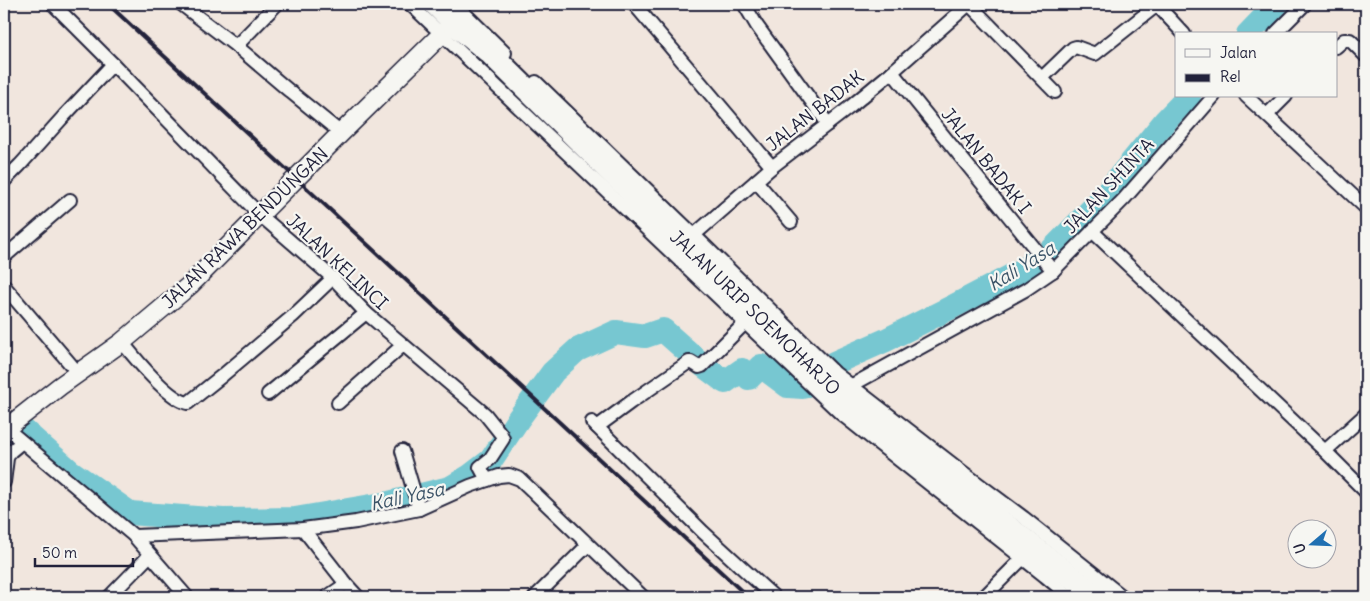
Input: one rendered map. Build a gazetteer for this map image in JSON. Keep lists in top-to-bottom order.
{
  "streets": {
    "highway": ["JALAN URIP SOEMOHARJO"],
    "street": [
      "JALAN BADAK",
      "JALAN BADAK I",
      "JALAN SHINTA",
      "JALAN RAWA BENDUNGAN",
      "JALAN KELINCI"
    ]
  },
  "crossings": [
    ["JALAN BADAK", "JALAN BADAK I"],
    ["JALAN BADAK", "JALAN URIP SOEMOHARJO"],
    ["JALAN BADAK I", "JALAN SHINTA"],
    ["JALAN SHINTA", "JALAN URIP SOEMOHARJO"],
    ["JALAN RAWA BENDUNGAN", "JALAN KELINCI"],
    ["JALAN RAWA BENDUNGAN", "JALAN URIP SOEMOHARJO"]
  ],
  "water": ["Kali Yasa"],
  "legend": ["Jalan", "Rel"],
  "scale_bar": "50 m",
  "north": "left"
}
